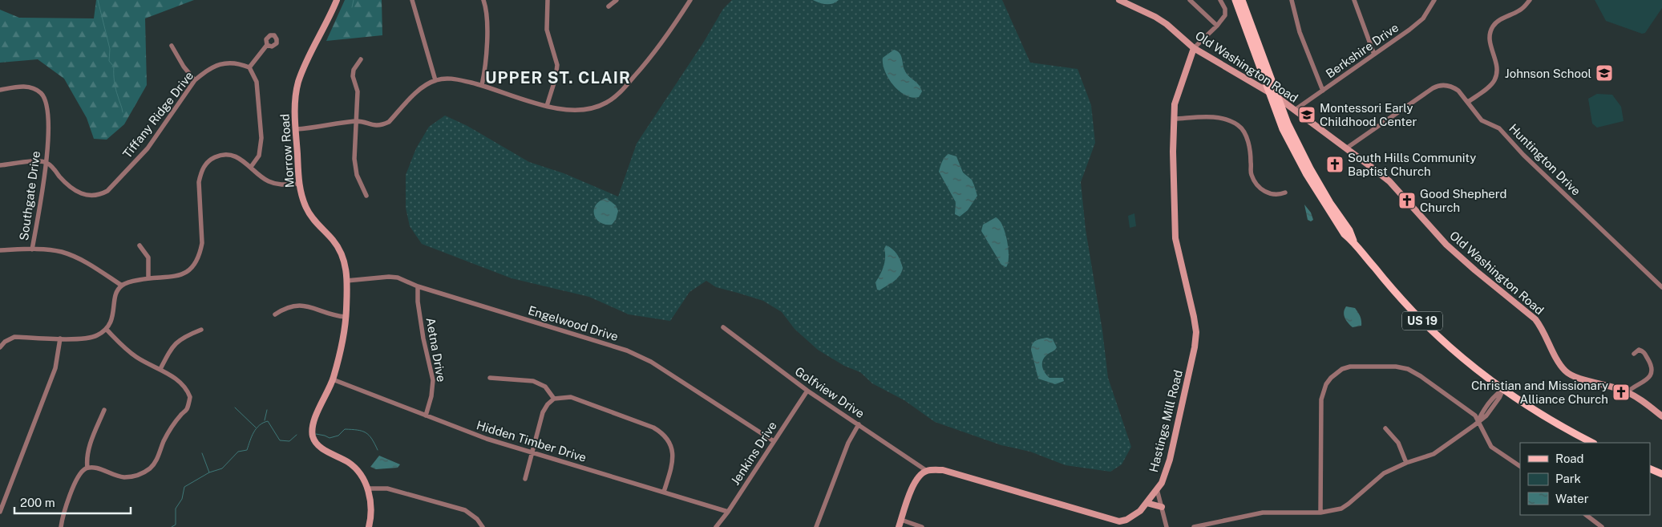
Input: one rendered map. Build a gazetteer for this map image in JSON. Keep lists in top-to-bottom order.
{
  "streets": {
    "main road": ["US 19"],
    "street": [
      "Berkshire Drive",
      "Old Washington Road",
      "Tiffany Ridge Drive",
      "Morrow Road",
      "Huntington Drive",
      "Southgate Drive",
      "Engelwood Drive",
      "Aetna Drive",
      "Golfview Drive",
      "Hastings Mill Road",
      "Hidden Timber Drive",
      "Jenkins Drive"
    ]
  },
  "crossings": [
    ["Berkshire Drive", "Old Washington Road"],
    ["Old Washington Road", "Huntington Drive"],
    ["Old Washington Road", "US 19"],
    ["Old Washington Road", "Hastings Mill Road"],
    ["Tiffany Ridge Drive", "Southgate Drive"],
    ["Morrow Road", "Engelwood Drive"],
    ["Morrow Road", "Hidden Timber Drive"],
    ["Engelwood Drive", "Aetna Drive"],
    ["Engelwood Drive", "Jenkins Drive"],
    ["Aetna Drive", "Hidden Timber Drive"],
    ["Golfview Drive", "Hastings Mill Road"],
    ["Golfview Drive", "Jenkins Drive"],
    ["Hidden Timber Drive", "Jenkins Drive"]
  ],
  "districts": ["UPPER ST. CLAIR"],
  "places": {
    "school or university": ["Johnson School", "Montessori Early Childhood Center"],
    "church": ["South Hills Community Baptist Church", "Good Shepherd Church", "Christian and Missionary Alliance Church"]
  },
  "legend": ["Road", "Park", "Water"],
  "scale_bar": "200 m"
}
